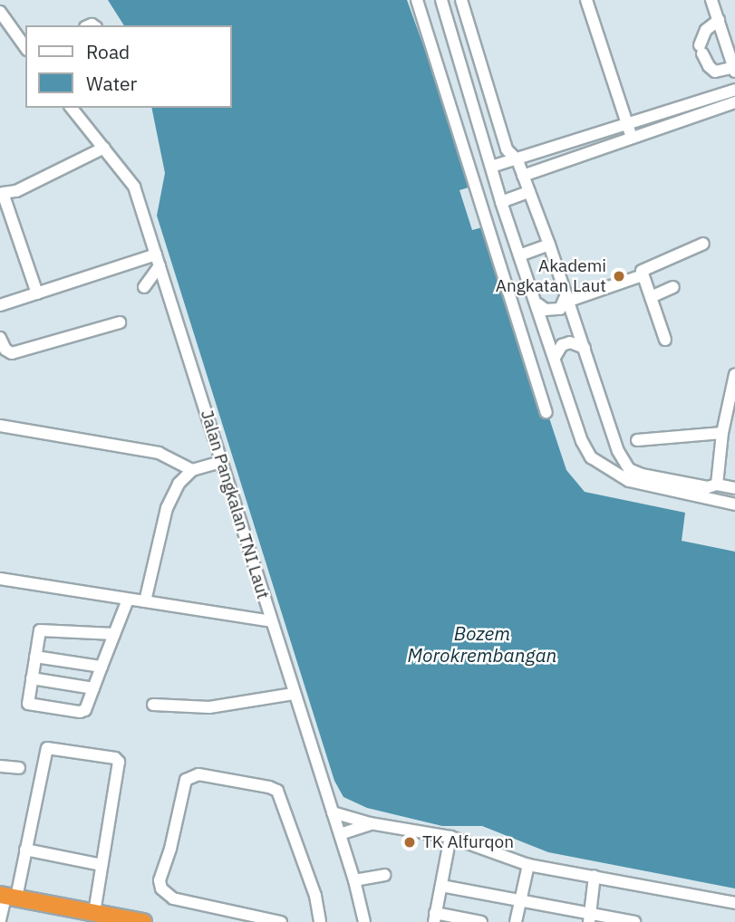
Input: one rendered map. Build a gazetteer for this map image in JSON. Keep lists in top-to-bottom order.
{
  "streets": {
    "street": ["Jalan Pangkalan TNI Laut"]
  },
  "water": ["Bozem Morokrembangan"],
  "places": ["Akademi Angkatan Laut", "TK Alfurqon"],
  "legend": ["Road", "Water"]
}
